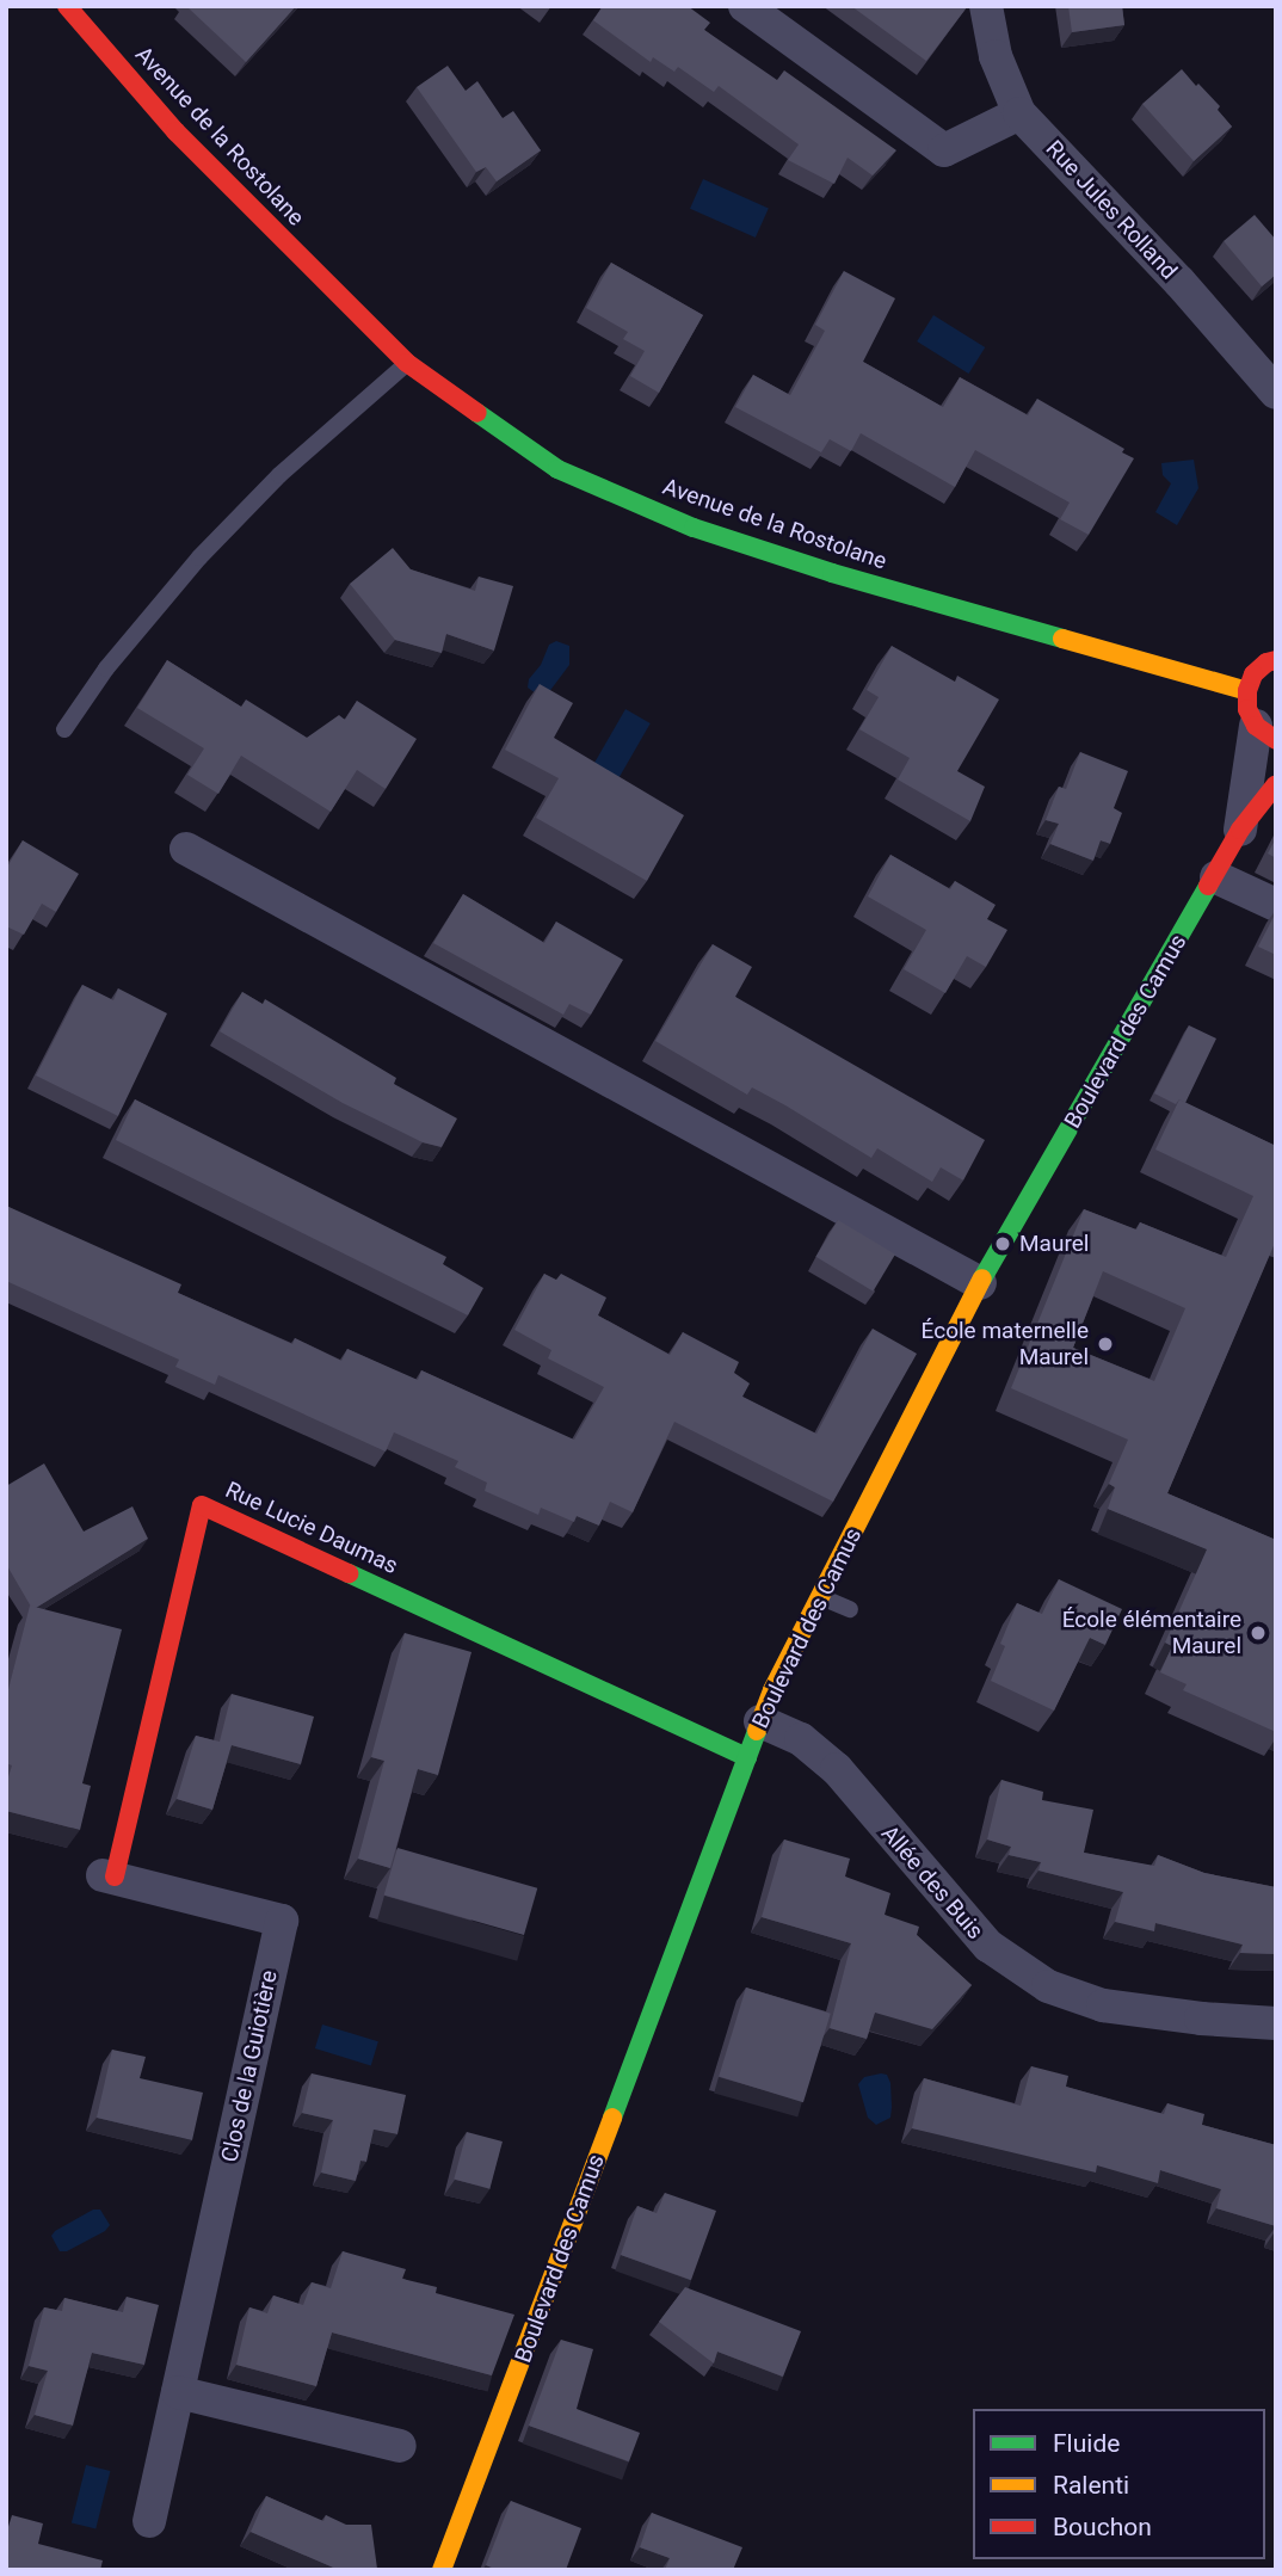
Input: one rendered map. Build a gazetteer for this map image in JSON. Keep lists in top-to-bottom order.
{
  "streets": {
    "street": [
      "Avenue de la Rostolane",
      "Rue Jules Rolland",
      "Boulevard des Camus",
      "Rue Lucie Daumas",
      "Allée des Buis",
      "Clos de la Guiotière"
    ]
  },
  "crossings": [
    ["Boulevard des Camus", "Rue Lucie Daumas"],
    ["Boulevard des Camus", "Allée des Buis"],
    ["Rue Lucie Daumas", "Clos de la Guiotière"]
  ],
  "places": ["Maurel", "École maternelle Maurel", "École élémentaire Maurel"],
  "legend": ["Fluide", "Ralenti", "Bouchon"]
}
